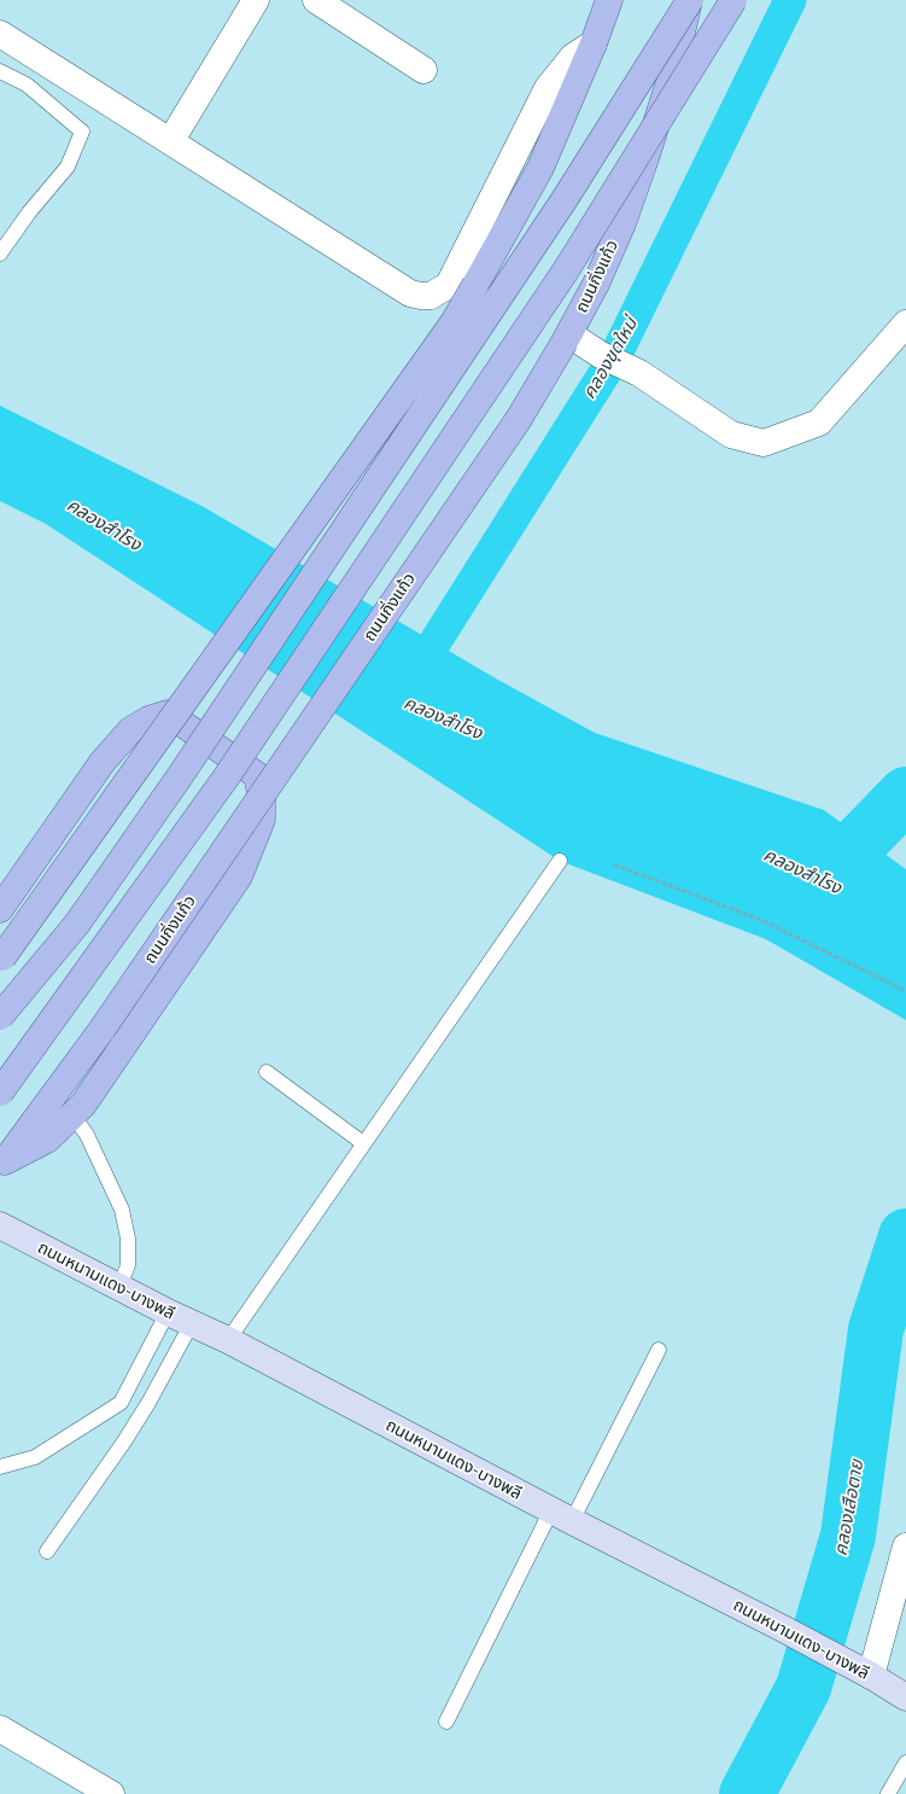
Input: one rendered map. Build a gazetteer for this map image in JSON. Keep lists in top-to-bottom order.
{
  "streets": {
    "main road": ["ถนนกิ่งแก้ว", "ถนนหนามแดง-บางพลี"]
  },
  "water": ["คลองขุดใหม่", "คลองสำโรง", "คลองเสือตาย"]
}
